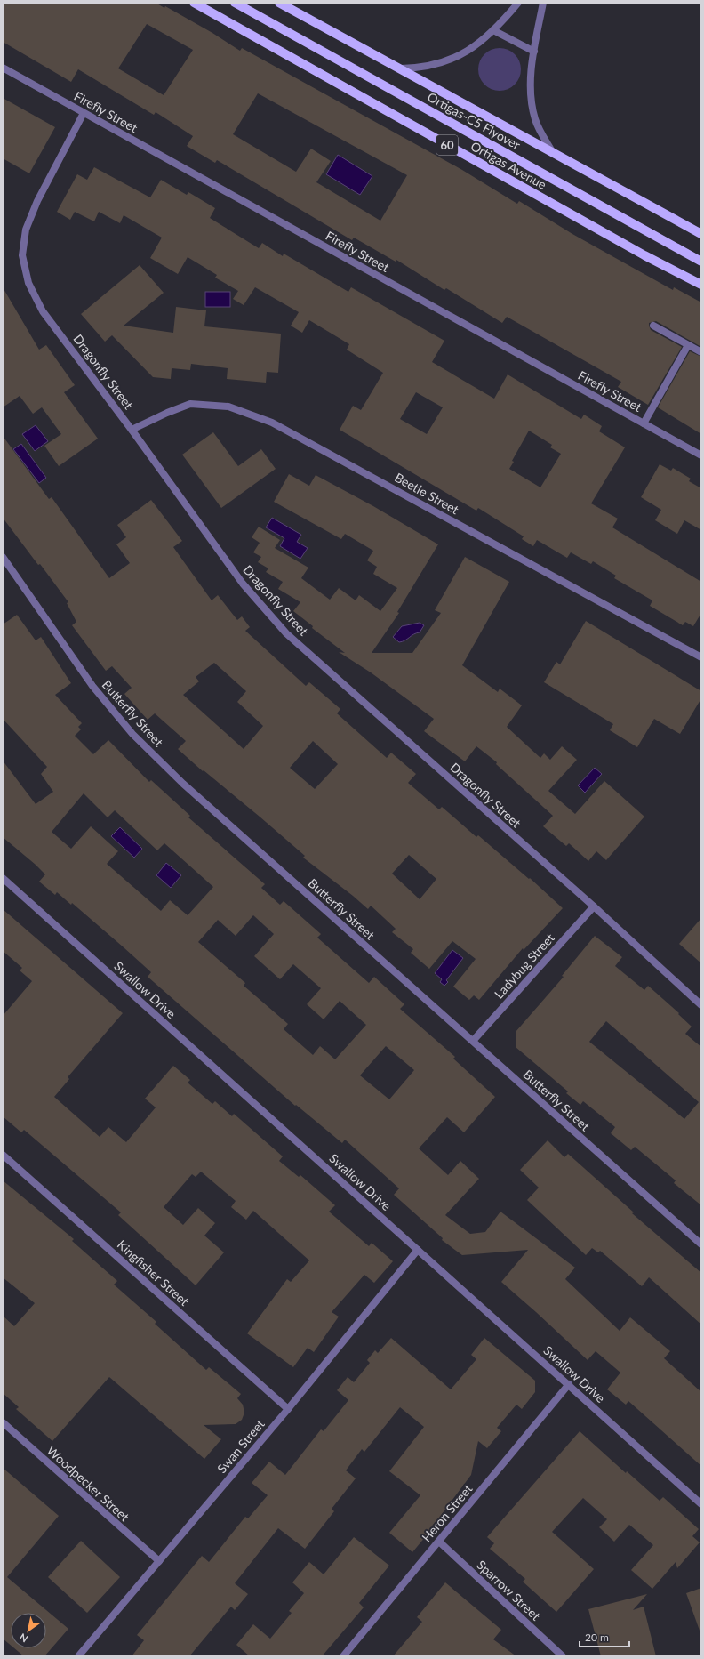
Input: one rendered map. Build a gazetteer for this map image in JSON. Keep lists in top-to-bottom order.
{
  "streets": {
    "main road": ["Ortigas-C5 Flyover", "60", "Ortigas Avenue"],
    "street": [
      "Firefly Street",
      "Dragonfly Street",
      "Beetle Street",
      "Butterfly Street",
      "Ladybug Street",
      "Swallow Drive",
      "Kingfisher Street",
      "Swan Street",
      "Woodpecker Street",
      "Heron Street",
      "Sparrow Street"
    ]
  },
  "crossings": [
    ["Firefly Street", "Dragonfly Street"],
    ["Dragonfly Street", "Beetle Street"],
    ["Dragonfly Street", "Ladybug Street"],
    ["Butterfly Street", "Ladybug Street"],
    ["Swallow Drive", "Swan Street"],
    ["Swallow Drive", "Heron Street"],
    ["Kingfisher Street", "Swan Street"],
    ["Swan Street", "Woodpecker Street"],
    ["Heron Street", "Sparrow Street"]
  ],
  "scale_bar": "20 m",
  "north": "bottom left"
}
